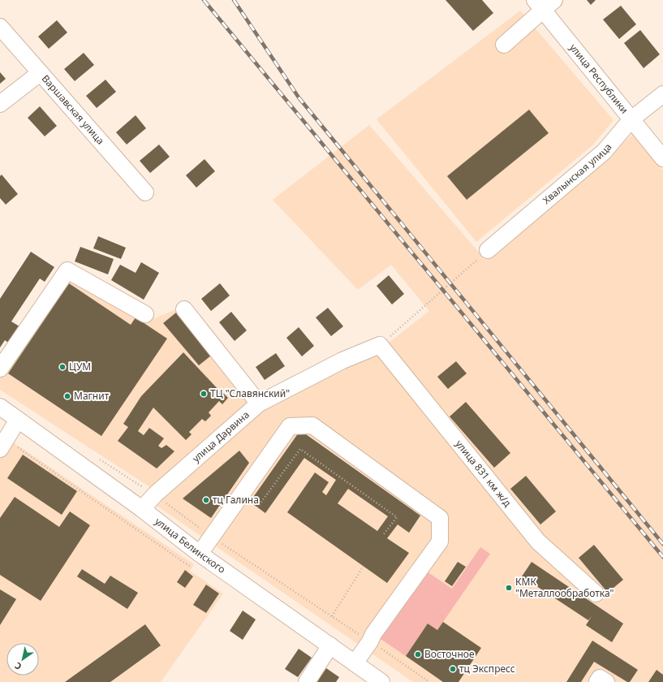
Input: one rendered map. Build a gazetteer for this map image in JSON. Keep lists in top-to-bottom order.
{
  "streets": {
    "street": [
      "улица Республики",
      "Варшавская улица",
      "Хвалынская улица",
      "улица Дарвина",
      "улица 831 км ж/д",
      "улица Белинского"
    ]
  },
  "crossings": [
    ["улица Республики", "Хвалынская улица"],
    ["улица Дарвина", "улица 831 км ж/д"],
    ["улица Дарвина", "улица Белинского"]
  ],
  "places": [
    "ЦУМ",
    "ТЦ \"Славянский\"",
    "Магнит",
    "тц Галина",
    "КМК \"Металлообработка\"",
    "Восточное",
    "тц Экспресс"
  ],
  "north": "bottom left"
}
